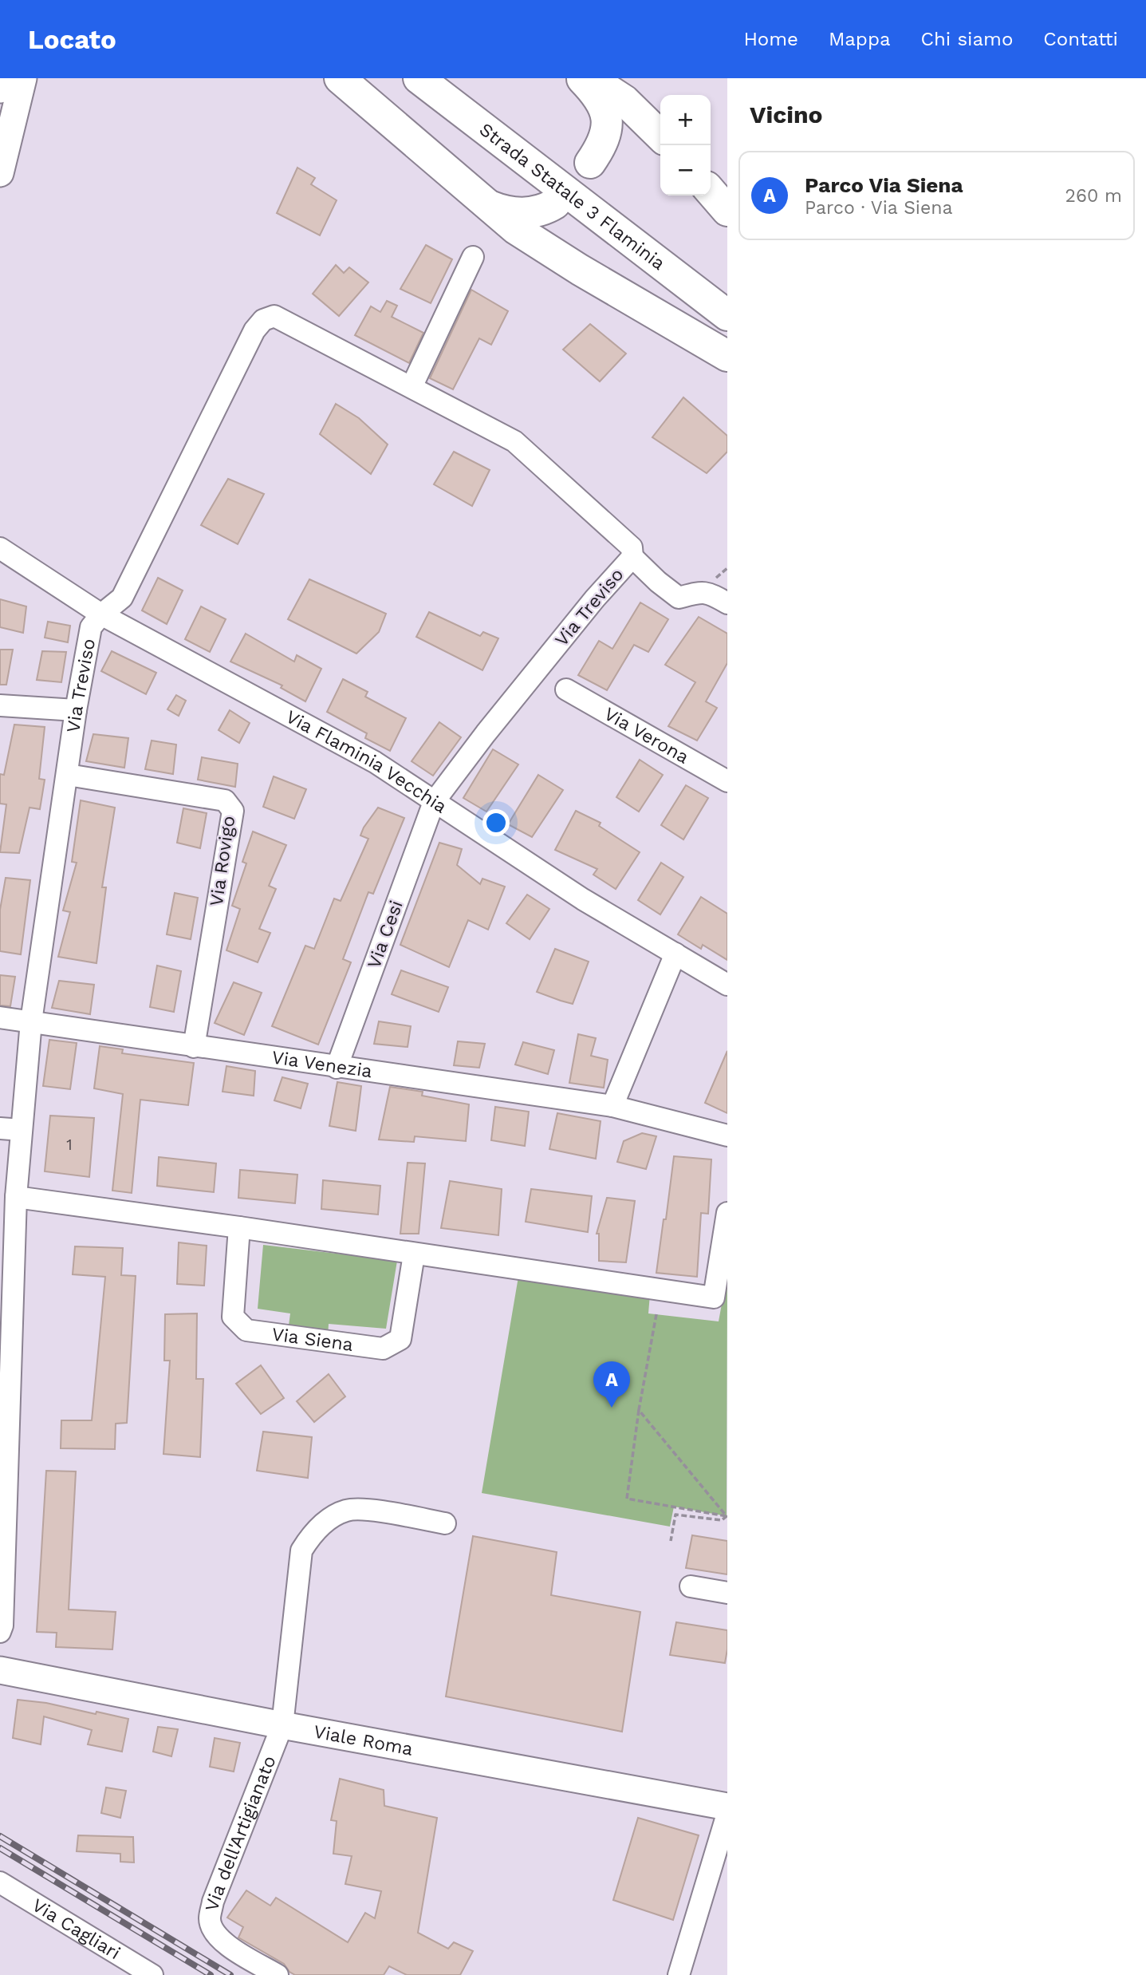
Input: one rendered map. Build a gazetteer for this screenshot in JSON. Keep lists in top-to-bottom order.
{
  "streets": {
    "highway": ["Strada Statale 3 Flaminia"],
    "main road": ["Viale Roma"],
    "street": [
      "Via Treviso",
      "Via Verona",
      "Via Flaminia Vecchia",
      "Via Rovigo",
      "Via Cesi",
      "Via Venezia",
      "Via Siena",
      "Via dell'Artigianato",
      "Via Cagliari"
    ]
  },
  "crossings": [
    ["Via Treviso", "Via Flaminia Vecchia"],
    ["Via Treviso", "Via Rovigo"],
    ["Via Treviso", "Via Cesi"],
    ["Via Treviso", "Via Venezia"],
    ["Via Flaminia Vecchia", "Via Cesi"],
    ["Via Rovigo", "Via Venezia"],
    ["Via Cesi", "Via Venezia"],
    ["Viale Roma", "Via dell'Artigianato"]
  ],
  "house_numbers": ["1"],
  "page": {
    "header": "Locato",
    "nav": [
      "Home",
      "Mappa",
      "Chi siamo",
      "Contatti"
    ],
    "heading": "Vicino",
    "map_buttons": ["+", "−"],
    "list": [
      {
        "mark": "A",
        "name": "Parco Via Siena",
        "note": "Parco · Via Siena",
        "value": "260 m"
      }
    ],
    "pins": "A"
  }
}
